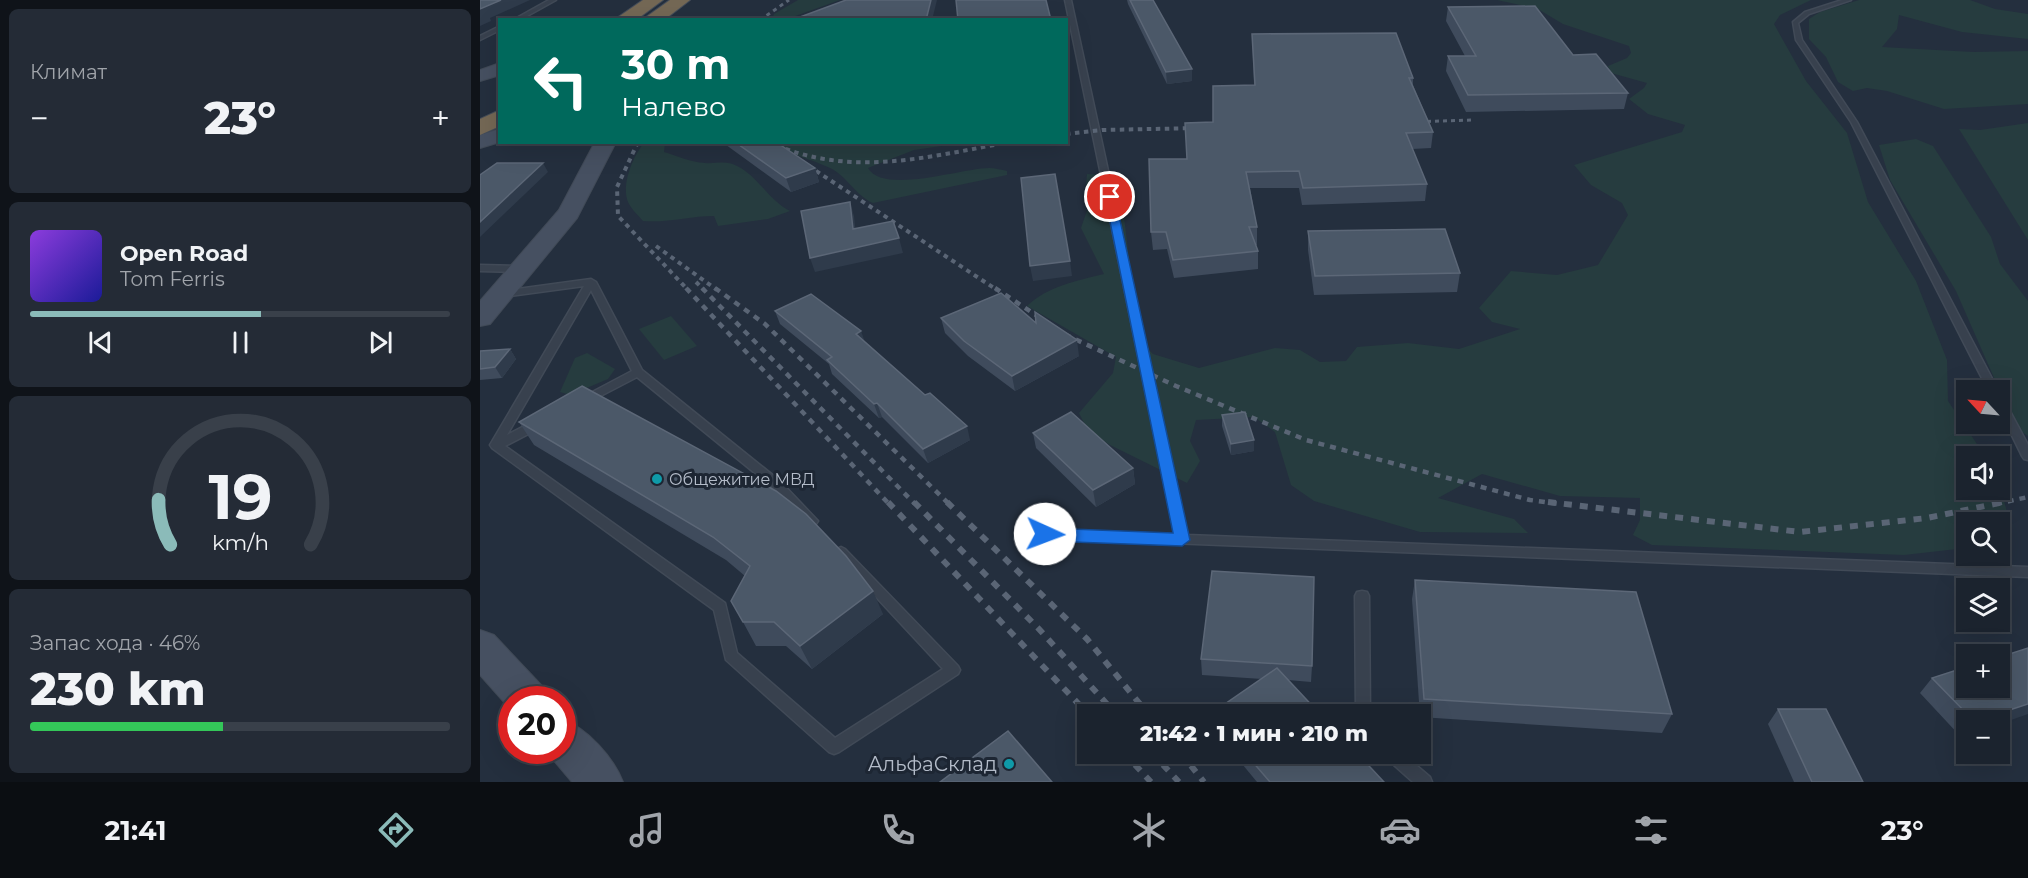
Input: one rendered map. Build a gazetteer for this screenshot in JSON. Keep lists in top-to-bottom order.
{
  "places": ["Общежитие МВД", "АльфаСклад"],
  "north": "top left",
  "page": {
    "tile": [
      "Климат",
      ["Запас хода · 46%", "230 km"]
    ],
    "turn": ["30 m", "Налево"],
    "heat": ["−", "23°", "+"],
    "song": ["Open Road", "Tom Ferris"],
    "map_buttons": ["+", "−"],
    "limit": "20",
    "trip": "21:42 · 1 мин · 210 m",
    "tabs": ["21:41", "23°"],
    "gauge": ["19", "km/h"]
  }
}
